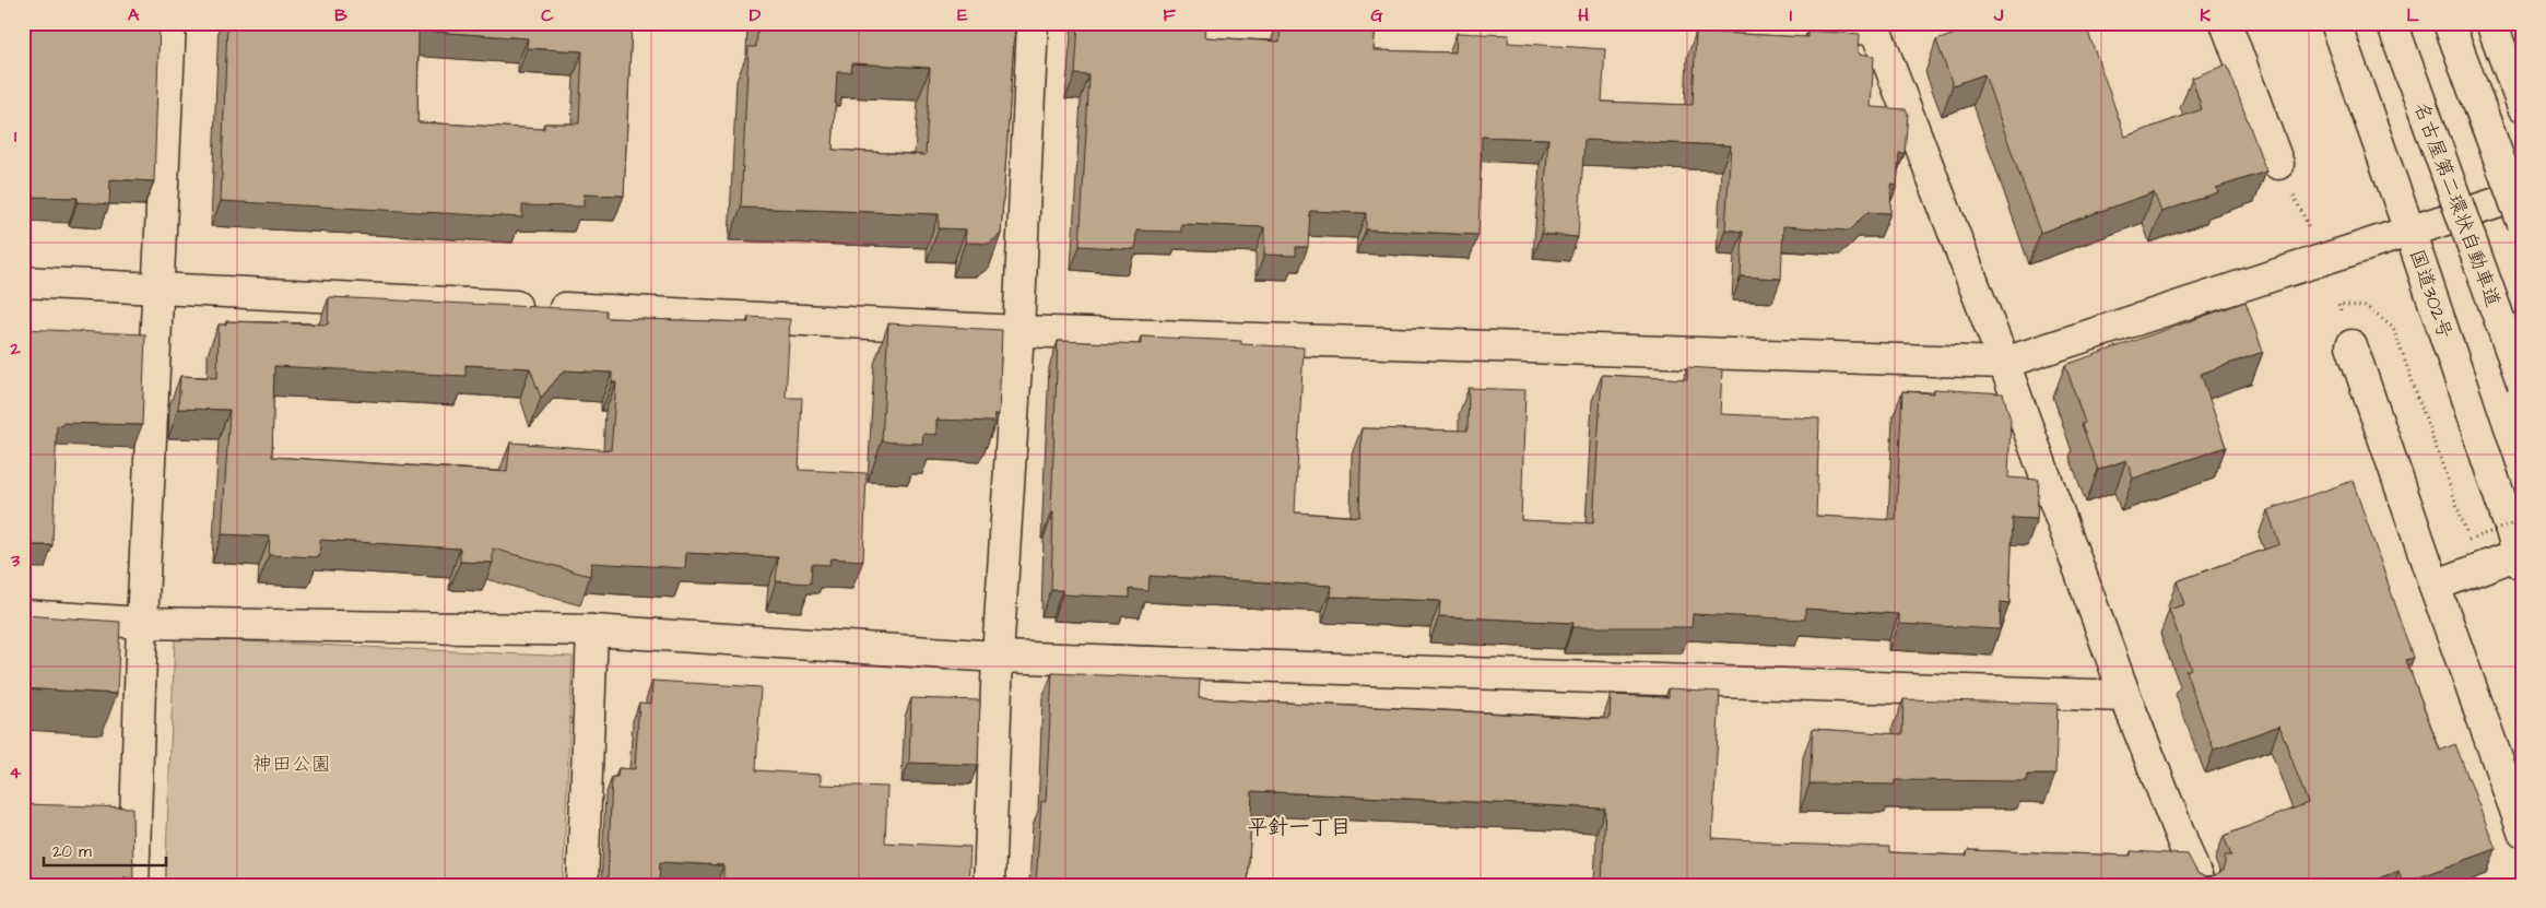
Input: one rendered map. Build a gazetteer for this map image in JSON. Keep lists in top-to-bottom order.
{
  "streets": {
    "main road": ["名古屋第二環状自動車道", "国道302号"]
  },
  "districts": ["平針一丁目"],
  "parks": ["神田公園"],
  "scale_bar": "20 m",
  "grid": {
    "columns": [
      "A",
      "B",
      "C",
      "D",
      "E",
      "F",
      "G",
      "H",
      "I",
      "J",
      "K",
      "L"
    ],
    "rows": [
      "1",
      "2",
      "3",
      "4"
    ]
  }
}
